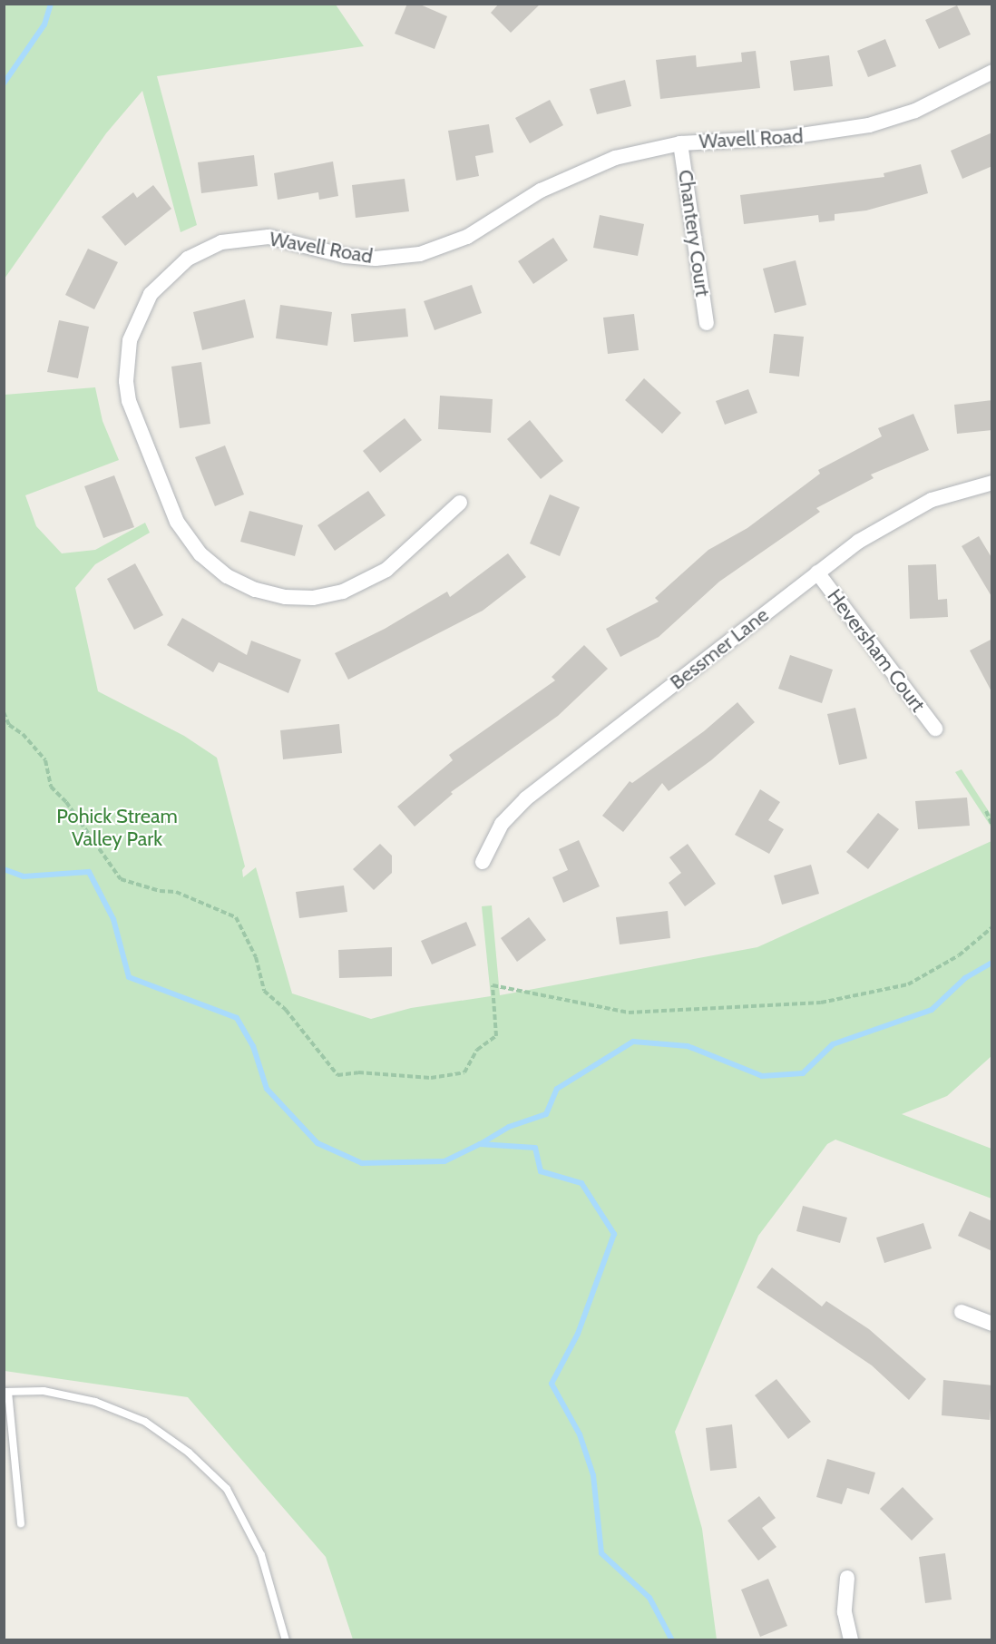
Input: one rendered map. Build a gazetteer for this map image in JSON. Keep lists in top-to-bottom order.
{
  "streets": {
    "street": [
      "Wavell Road",
      "Chantery Court",
      "Bessmer Lane",
      "Heversham Court"
    ]
  },
  "crossings": [
    ["Wavell Road", "Chantery Court"],
    ["Bessmer Lane", "Heversham Court"]
  ],
  "parks": ["Pohick Stream Valley Park"]
}
